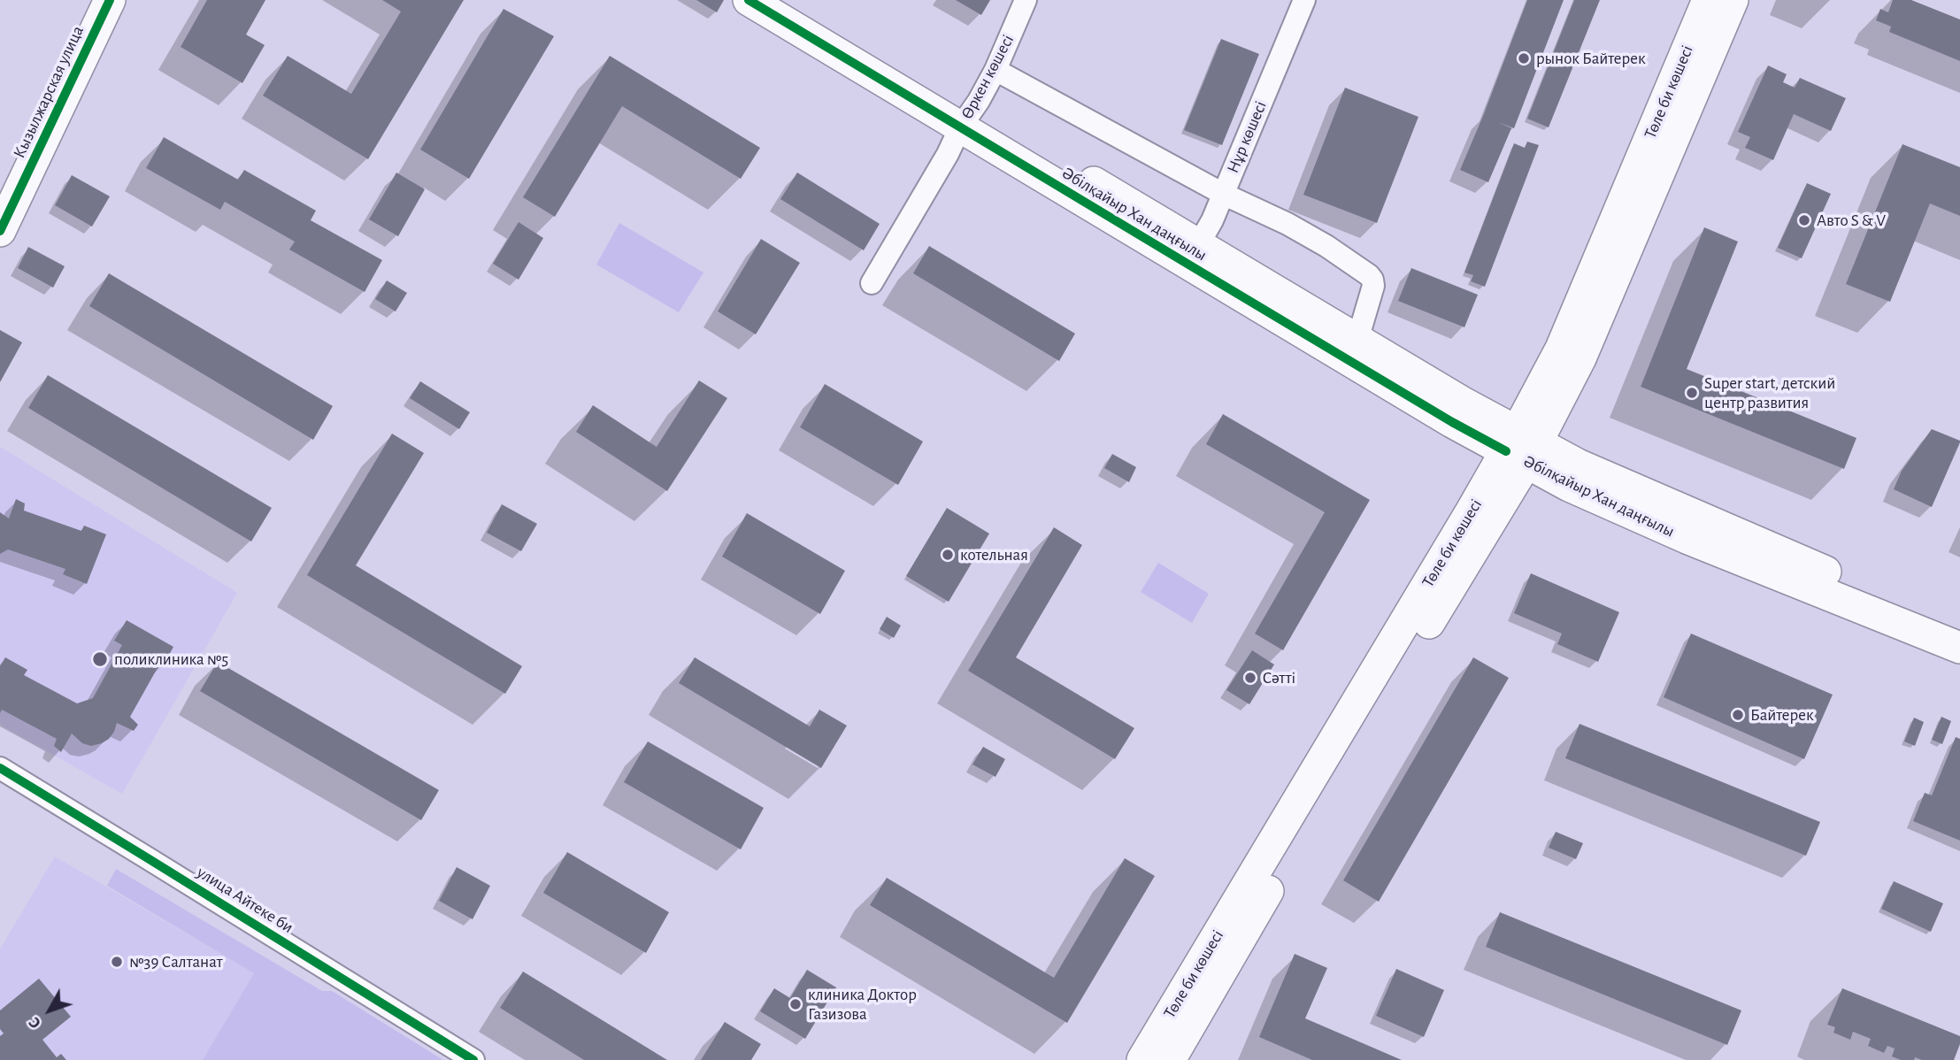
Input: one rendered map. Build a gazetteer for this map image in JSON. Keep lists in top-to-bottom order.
{
  "streets": {
    "main road": ["Кызылжарская улица", "Төле би көшесі", "Әбілқайыр Хан даңғылы"],
    "street": ["Өркен көшесі", "Нұр көшесі", "улица Айтеке би"]
  },
  "crossings": [
    ["Өркен көшесі", "Әбілқайыр Хан даңғылы"],
    ["Төле би көшесі", "Әбілқайыр Хан даңғылы"],
    ["Нұр көшесі", "Әбілқайыр Хан даңғылы"]
  ],
  "places": [
    "рынок Байтерек",
    "Авто S & V",
    "Super start, детский центр развития",
    "котельная",
    "поликлиника №5",
    "Cәтті",
    "Байтерек",
    "№39 Салтанат",
    "клиника Доктор Газизова"
  ],
  "north": "bottom left"
}
